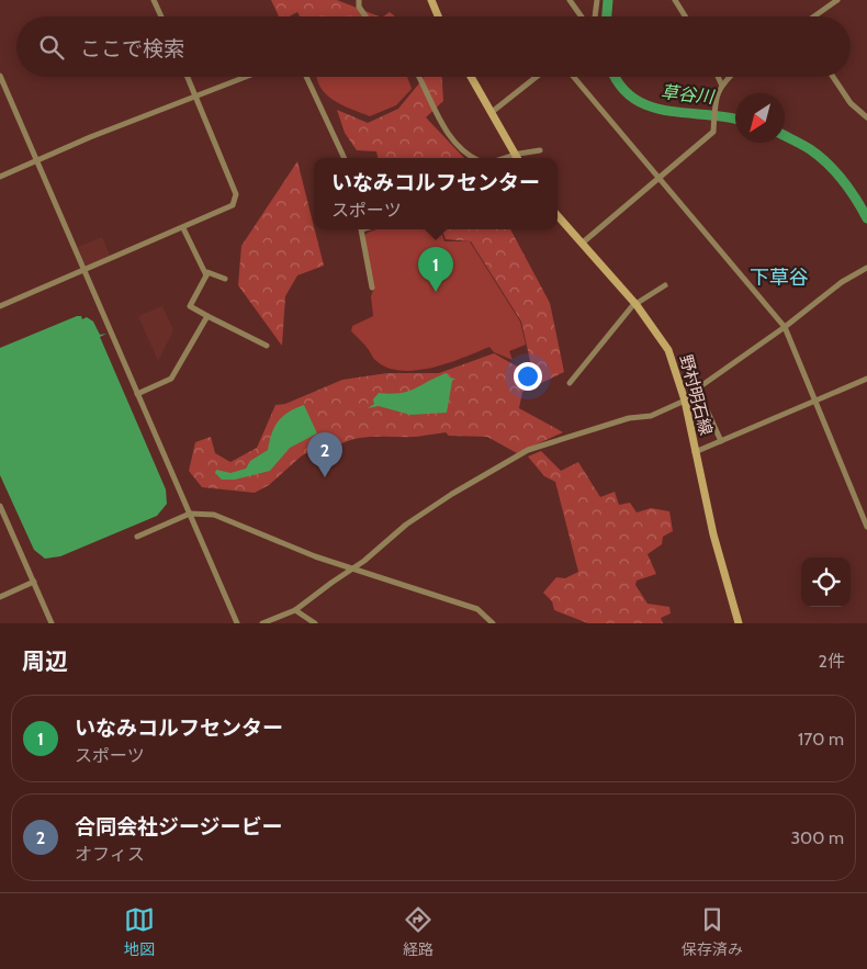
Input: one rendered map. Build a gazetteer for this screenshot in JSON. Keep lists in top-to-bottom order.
{
  "streets": {
    "main road": ["野村明石線"]
  },
  "districts": ["下草谷"],
  "water": ["草谷川"],
  "north": "bottom left",
  "page": {
    "search": "ここで検索",
    "popup": ["いなみコルフセンター", "スポーツ"],
    "pins": ["1", "2"],
    "heading": ["周辺", "2件"],
    "list": [
      {
        "mark": "1",
        "name": "いなみコルフセンター",
        "note": "スポーツ",
        "value": "170 m"
      },
      {
        "mark": "2",
        "name": "合同会社ジージービー",
        "note": "オフィス",
        "value": "300 m"
      }
    ],
    "nav": ["地図", "経路", "保存済み"]
  }
}
